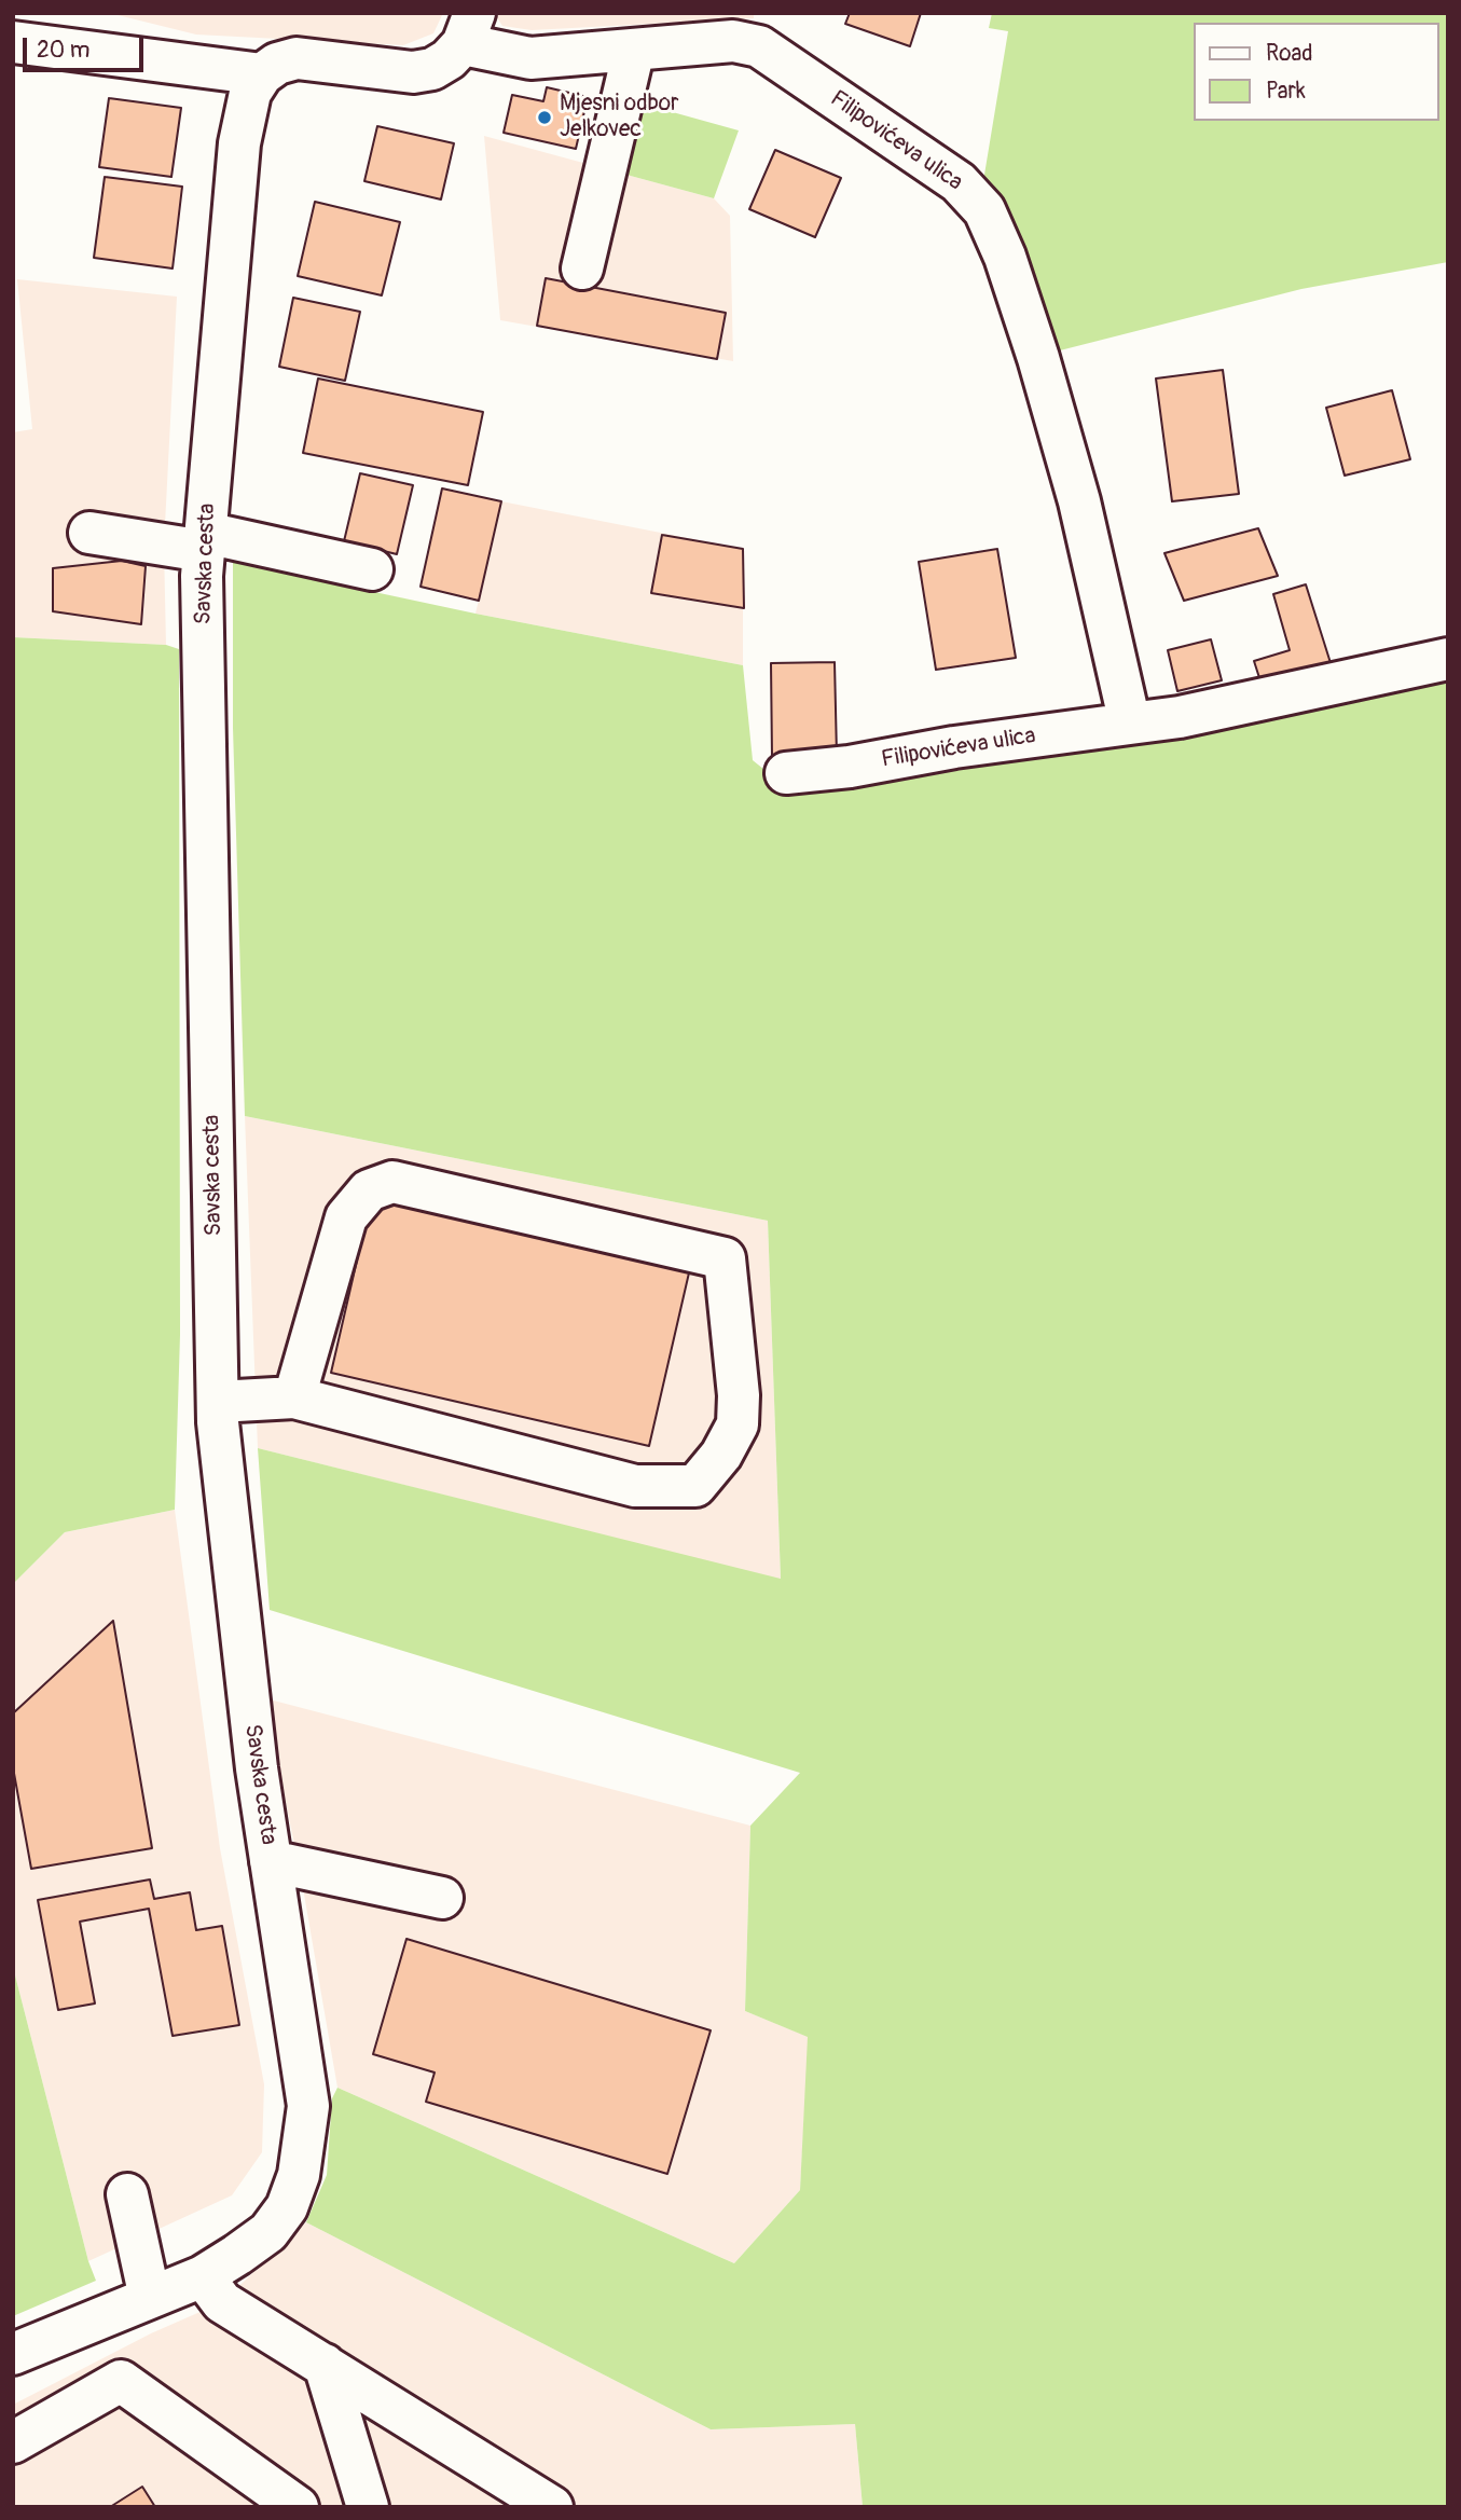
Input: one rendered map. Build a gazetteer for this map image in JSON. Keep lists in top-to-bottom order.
{
  "streets": {
    "street": ["Filipovićeva ulica", "Savska cesta"]
  },
  "places": ["Mjesni odbor Jelkovec"],
  "legend": ["Road", "Park"],
  "scale_bar": "20 m"
}
